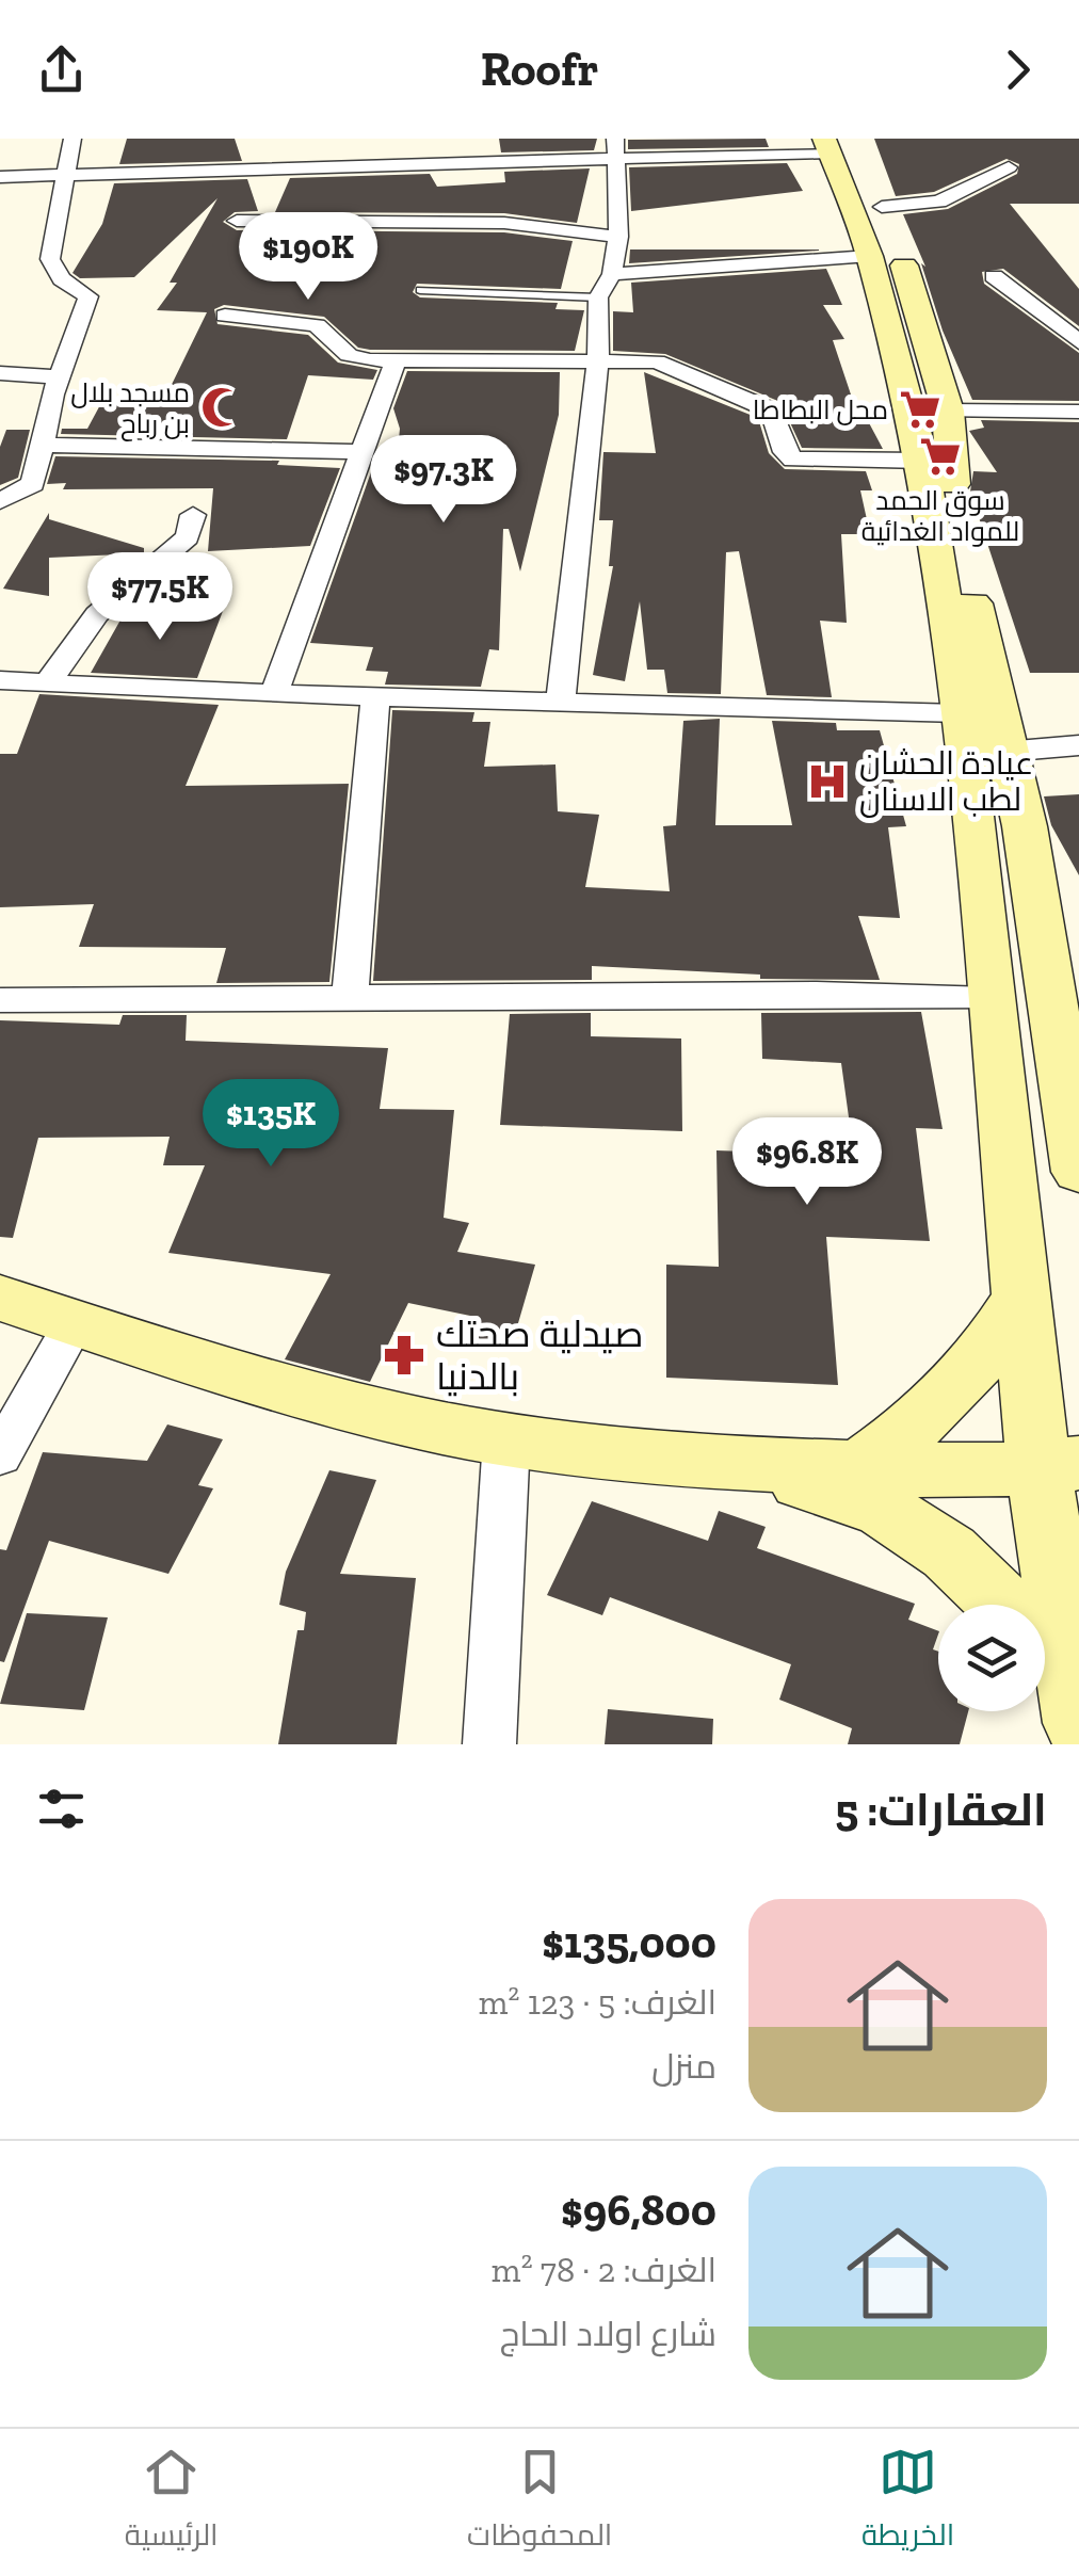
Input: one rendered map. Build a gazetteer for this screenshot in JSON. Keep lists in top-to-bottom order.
{
  "places": {
    "mosque": ["مسجد بلال بن رباح"],
    "supermarket": ["محل البطاطا", "سوق الحمد للمواد الغدائية"],
    "hospital": ["عيادة الحشان لطب الاسنان"],
    "pharmacy": ["صيدلية صحتك بالدنيا"]
  },
  "page": {
    "header": "Roofr",
    "price": [
      "$190K",
      "$97.3K",
      "$77.5K",
      "$135K",
      "$96.8K"
    ],
    "heading": "العقارات: 5",
    "list": [
      {
        "name": "$135,000",
        "note": "الغرف: 5 · 123 m² · منزل"
      },
      {
        "name": "$96,800",
        "note": "الغرف: 2 · 78 m² · شارع اولاد الحاج"
      }
    ],
    "tabs": ["الخريطة", "المحفوظات", "الرئيسية"]
  }
}
